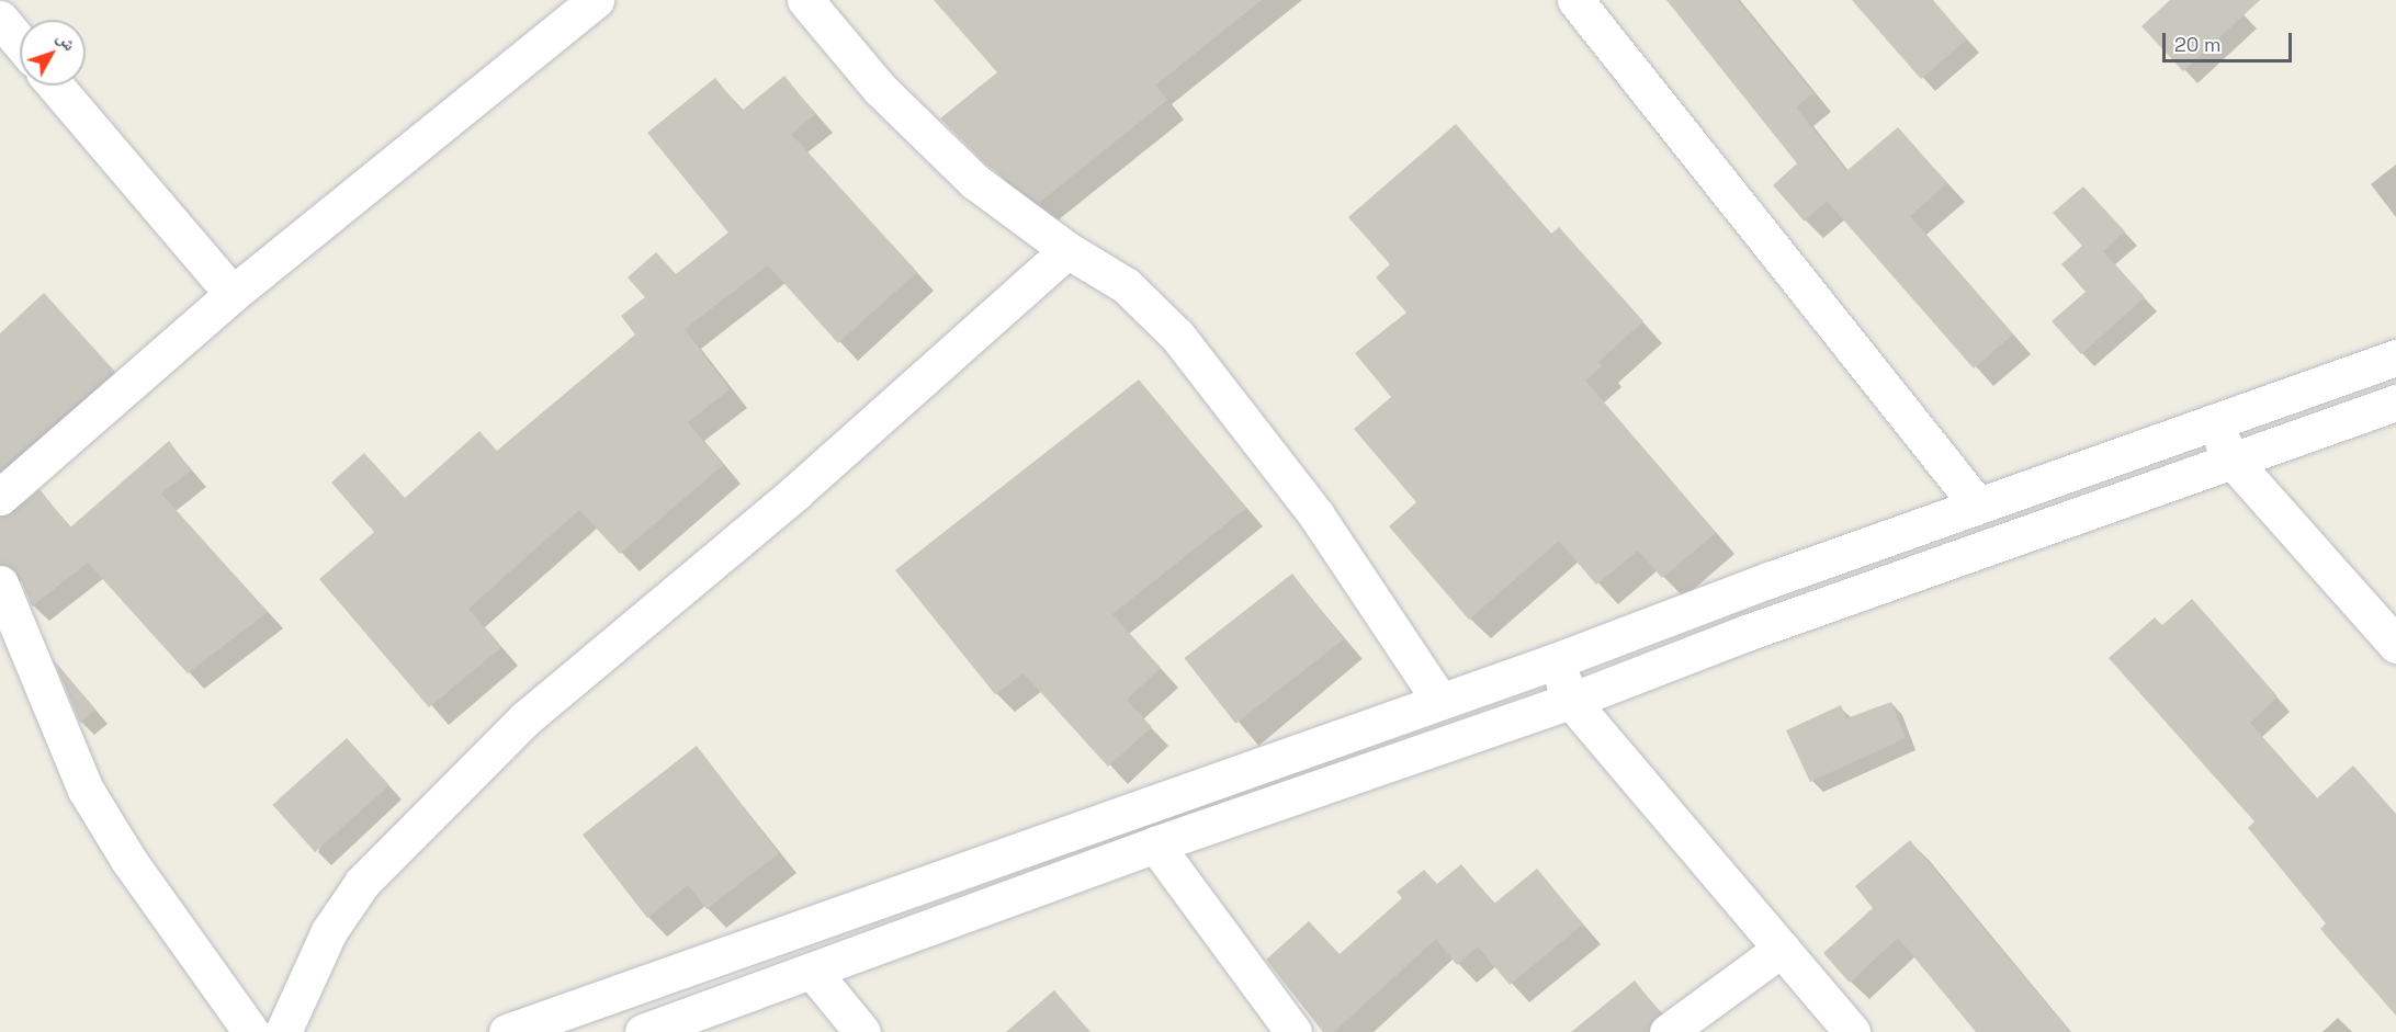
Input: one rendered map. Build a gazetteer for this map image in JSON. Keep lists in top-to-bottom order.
{
  "scale_bar": "20 m",
  "north": "top right"
}
